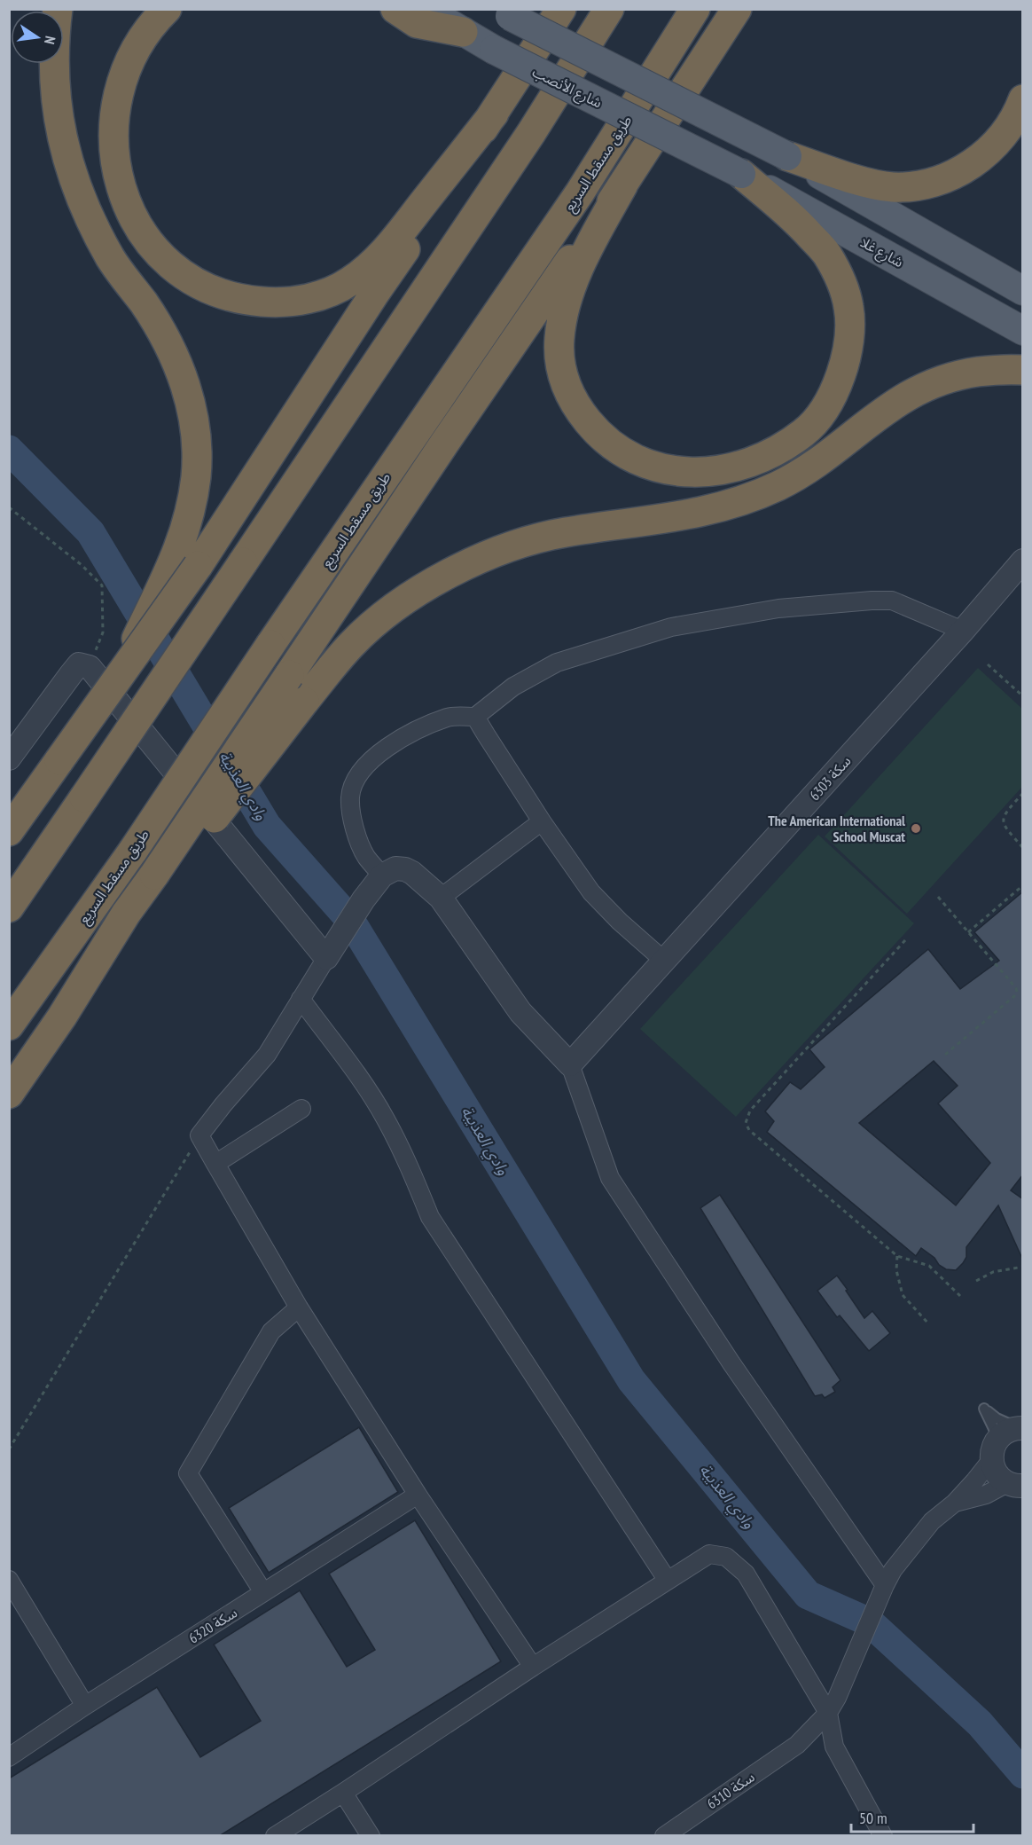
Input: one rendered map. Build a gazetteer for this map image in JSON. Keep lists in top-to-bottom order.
{
  "streets": {
    "highway": ["طريق مسقط السريع"],
    "main road": ["شارع الأنصب", "شارع غلا"],
    "street": ["سكة 6303", "سكة 6320", "سكة 6310"]
  },
  "crossings": [
    ["شارع الأنصب", "شارع غلا"]
  ],
  "water": ["وادي العذيبة"],
  "places": ["The American International School Muscat"],
  "scale_bar": "50 m",
  "north": "right"
}
